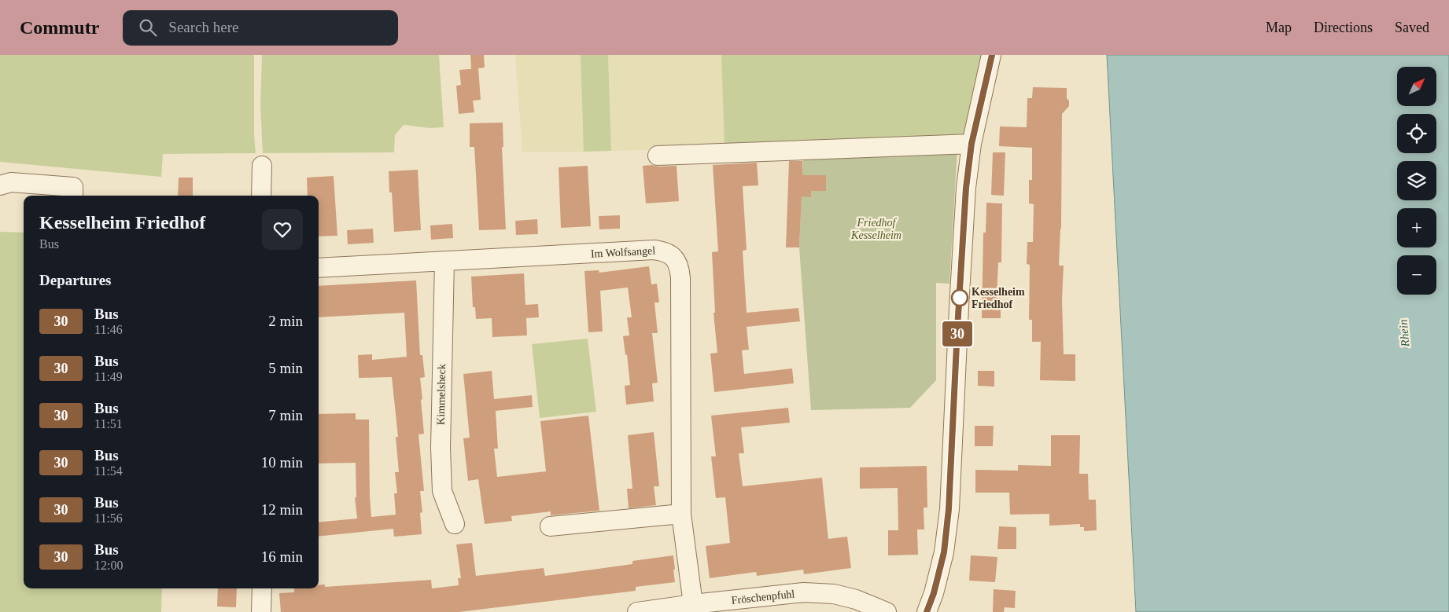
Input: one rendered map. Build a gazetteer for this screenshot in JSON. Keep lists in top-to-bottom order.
{
  "streets": {
    "street": ["Im Wolfsangel", "Kimmelsheck", "Fröschenpfuhl"]
  },
  "crossings": [
    ["Im Wolfsangel", "Kimmelsheck"],
    ["Im Wolfsangel", "Fröschenpfuhl"]
  ],
  "water": ["Rhein"],
  "parks": ["Friedhof Kesselheim"],
  "places": ["Kesselheim Friedhof"],
  "lines": ["bus line 30"],
  "north": "top right",
  "page": {
    "header": "Commutr",
    "search": "Search here",
    "nav": ["Map", "Directions", "Saved"],
    "on_map": "30",
    "map_buttons": ["+", "−"],
    "heading": [
      ["Kesselheim Friedhof", "Bus"],
      "Departures"
    ],
    "list": [
      {
        "mark": "30",
        "name": "Bus",
        "note": "11:46",
        "value": "2 min"
      },
      {
        "mark": "30",
        "name": "Bus",
        "note": "11:49",
        "value": "5 min"
      },
      {
        "mark": "30",
        "name": "Bus",
        "note": "11:51",
        "value": "7 min"
      },
      {
        "mark": "30",
        "name": "Bus",
        "note": "11:54",
        "value": "10 min"
      },
      {
        "mark": "30",
        "name": "Bus",
        "note": "11:56",
        "value": "12 min"
      },
      {
        "mark": "30",
        "name": "Bus",
        "note": "12:00",
        "value": "16 min"
      }
    ]
  }
}
